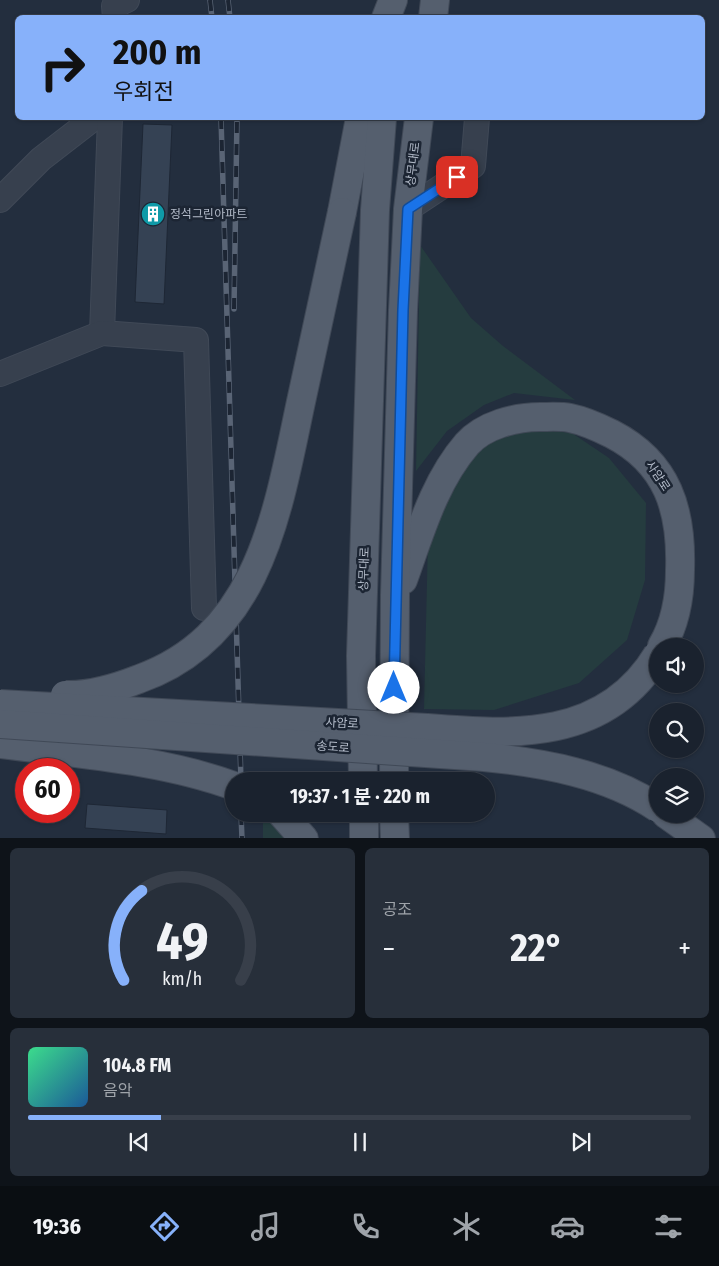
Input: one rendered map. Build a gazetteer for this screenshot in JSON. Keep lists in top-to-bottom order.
{
  "streets": {
    "main road": ["상무대로", "사암로", "송도로"]
  },
  "crossings": [
    ["상무대로", "사암로"]
  ],
  "places": {
    "building": ["정석그린아파트"]
  },
  "page": {
    "turn": ["200 m", "우회전"],
    "limit": "60",
    "trip": "19:37 · 1 분 · 220 m",
    "tile": "공조",
    "heat": ["−", "22°", "+"],
    "song": ["104.8 FM", "음악"],
    "tabs": "19:36",
    "gauge": ["49", "km/h"]
  }
}
